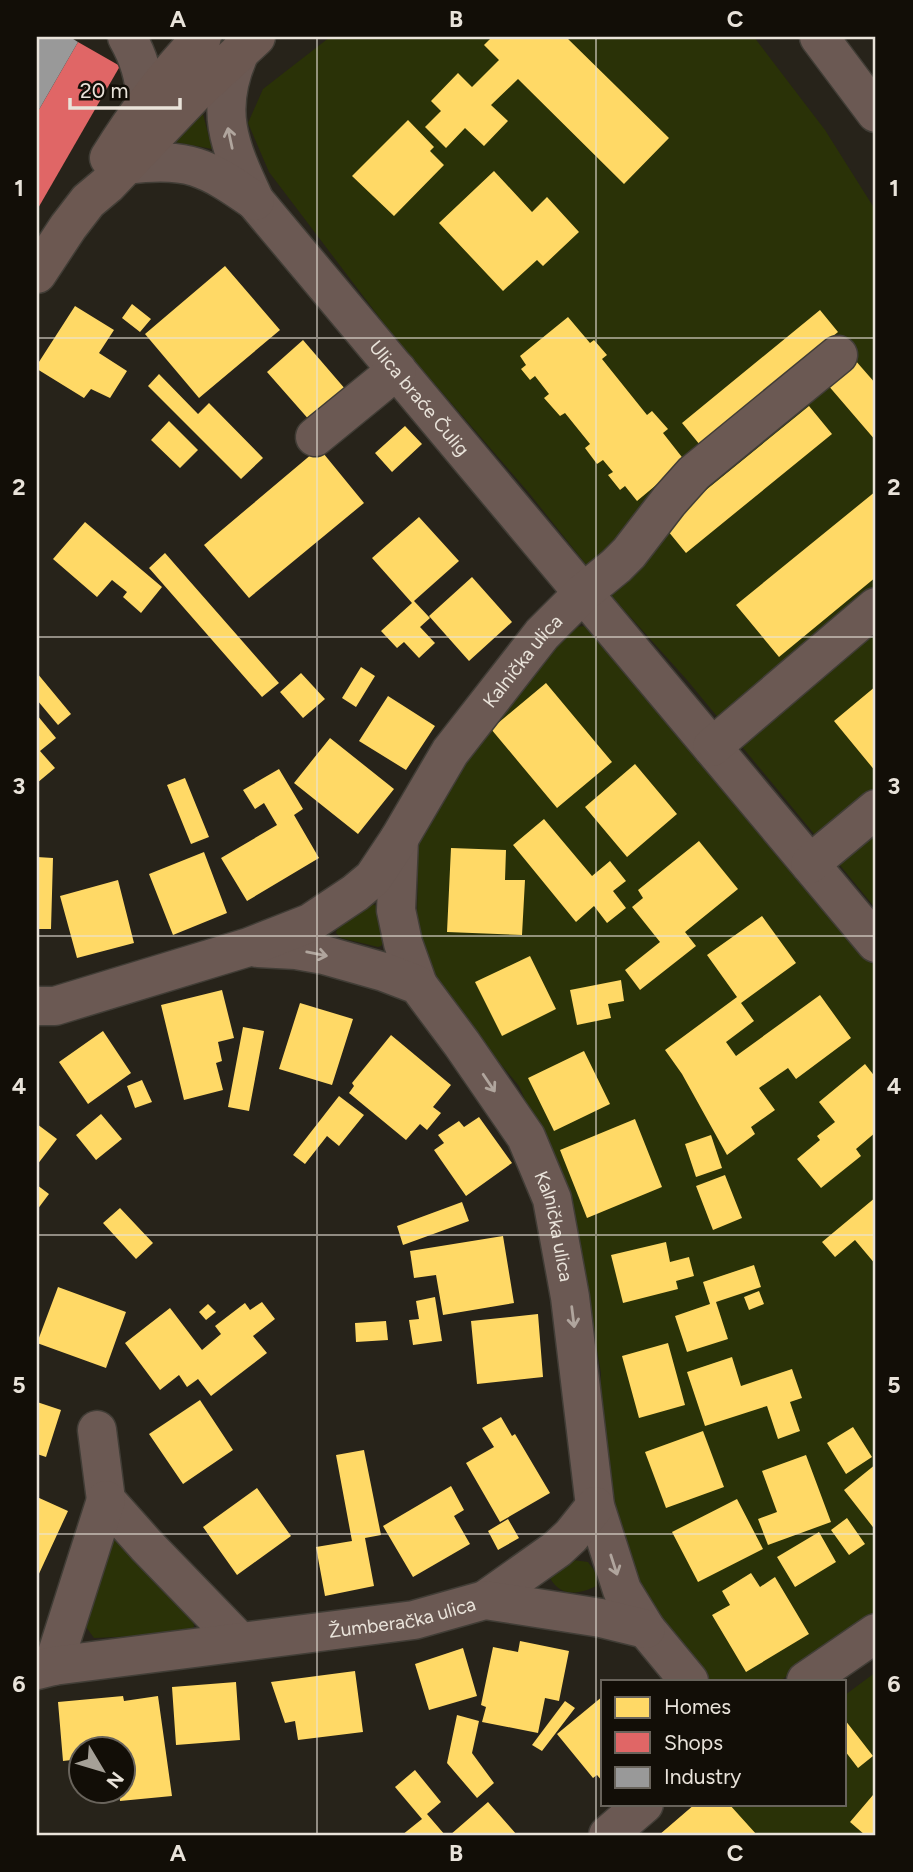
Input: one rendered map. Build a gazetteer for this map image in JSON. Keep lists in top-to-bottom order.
{
  "streets": {
    "street": ["Ulica braće Čulig", "Kalnička ulica", "Žumberačka ulica"]
  },
  "crossings": [
    ["Ulica braće Čulig", "Kalnička ulica"],
    ["Kalnička ulica", "Žumberačka ulica"]
  ],
  "one_way": ["Kalnička ulica"],
  "legend": ["Homes", "Shops", "Industry"],
  "scale_bar": "20 m",
  "north": "bottom right",
  "grid": {
    "columns": ["A", "B", "C"],
    "rows": [
      "1",
      "2",
      "3",
      "4",
      "5",
      "6"
    ]
  }
}
